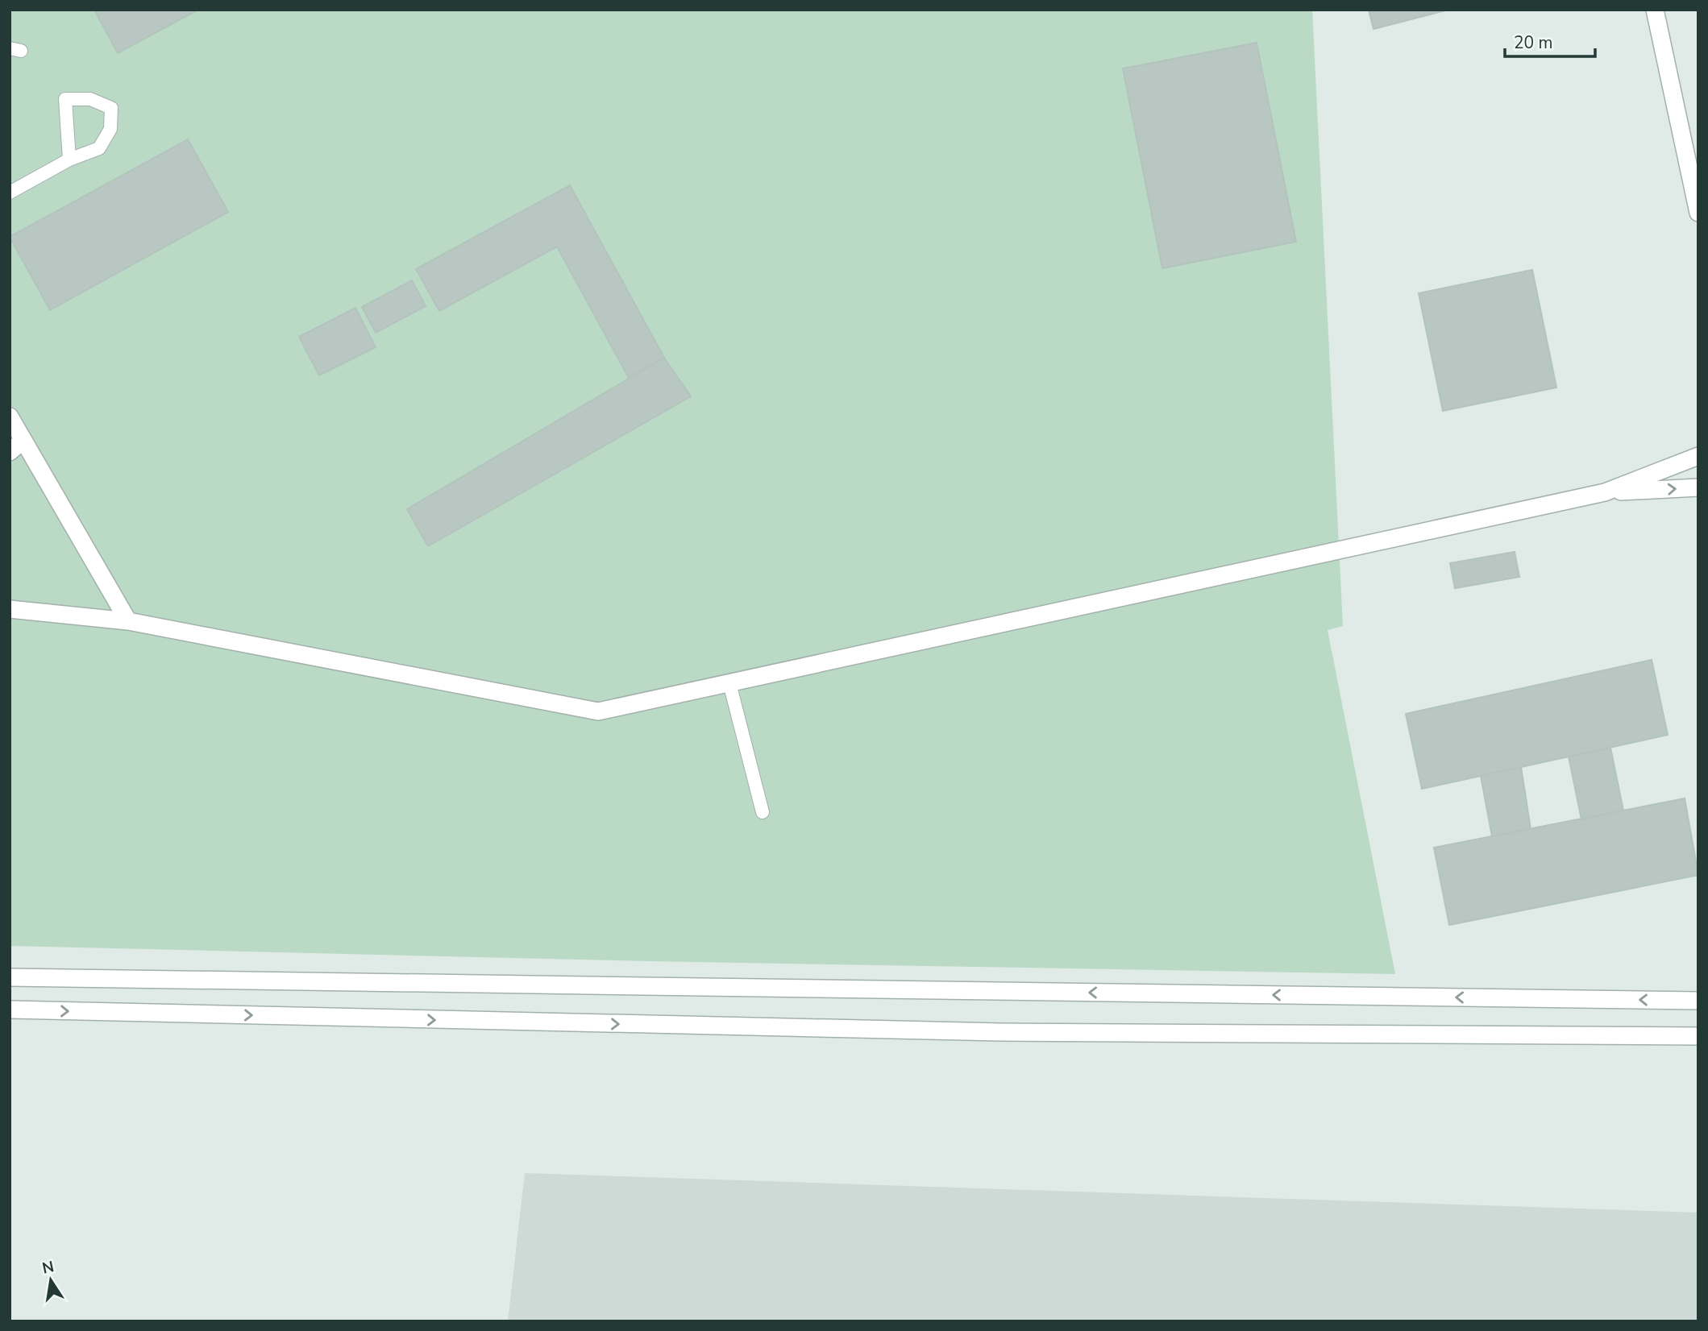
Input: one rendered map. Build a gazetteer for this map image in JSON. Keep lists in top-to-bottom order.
{
  "scale_bar": "20 m",
  "north": "top"
}
